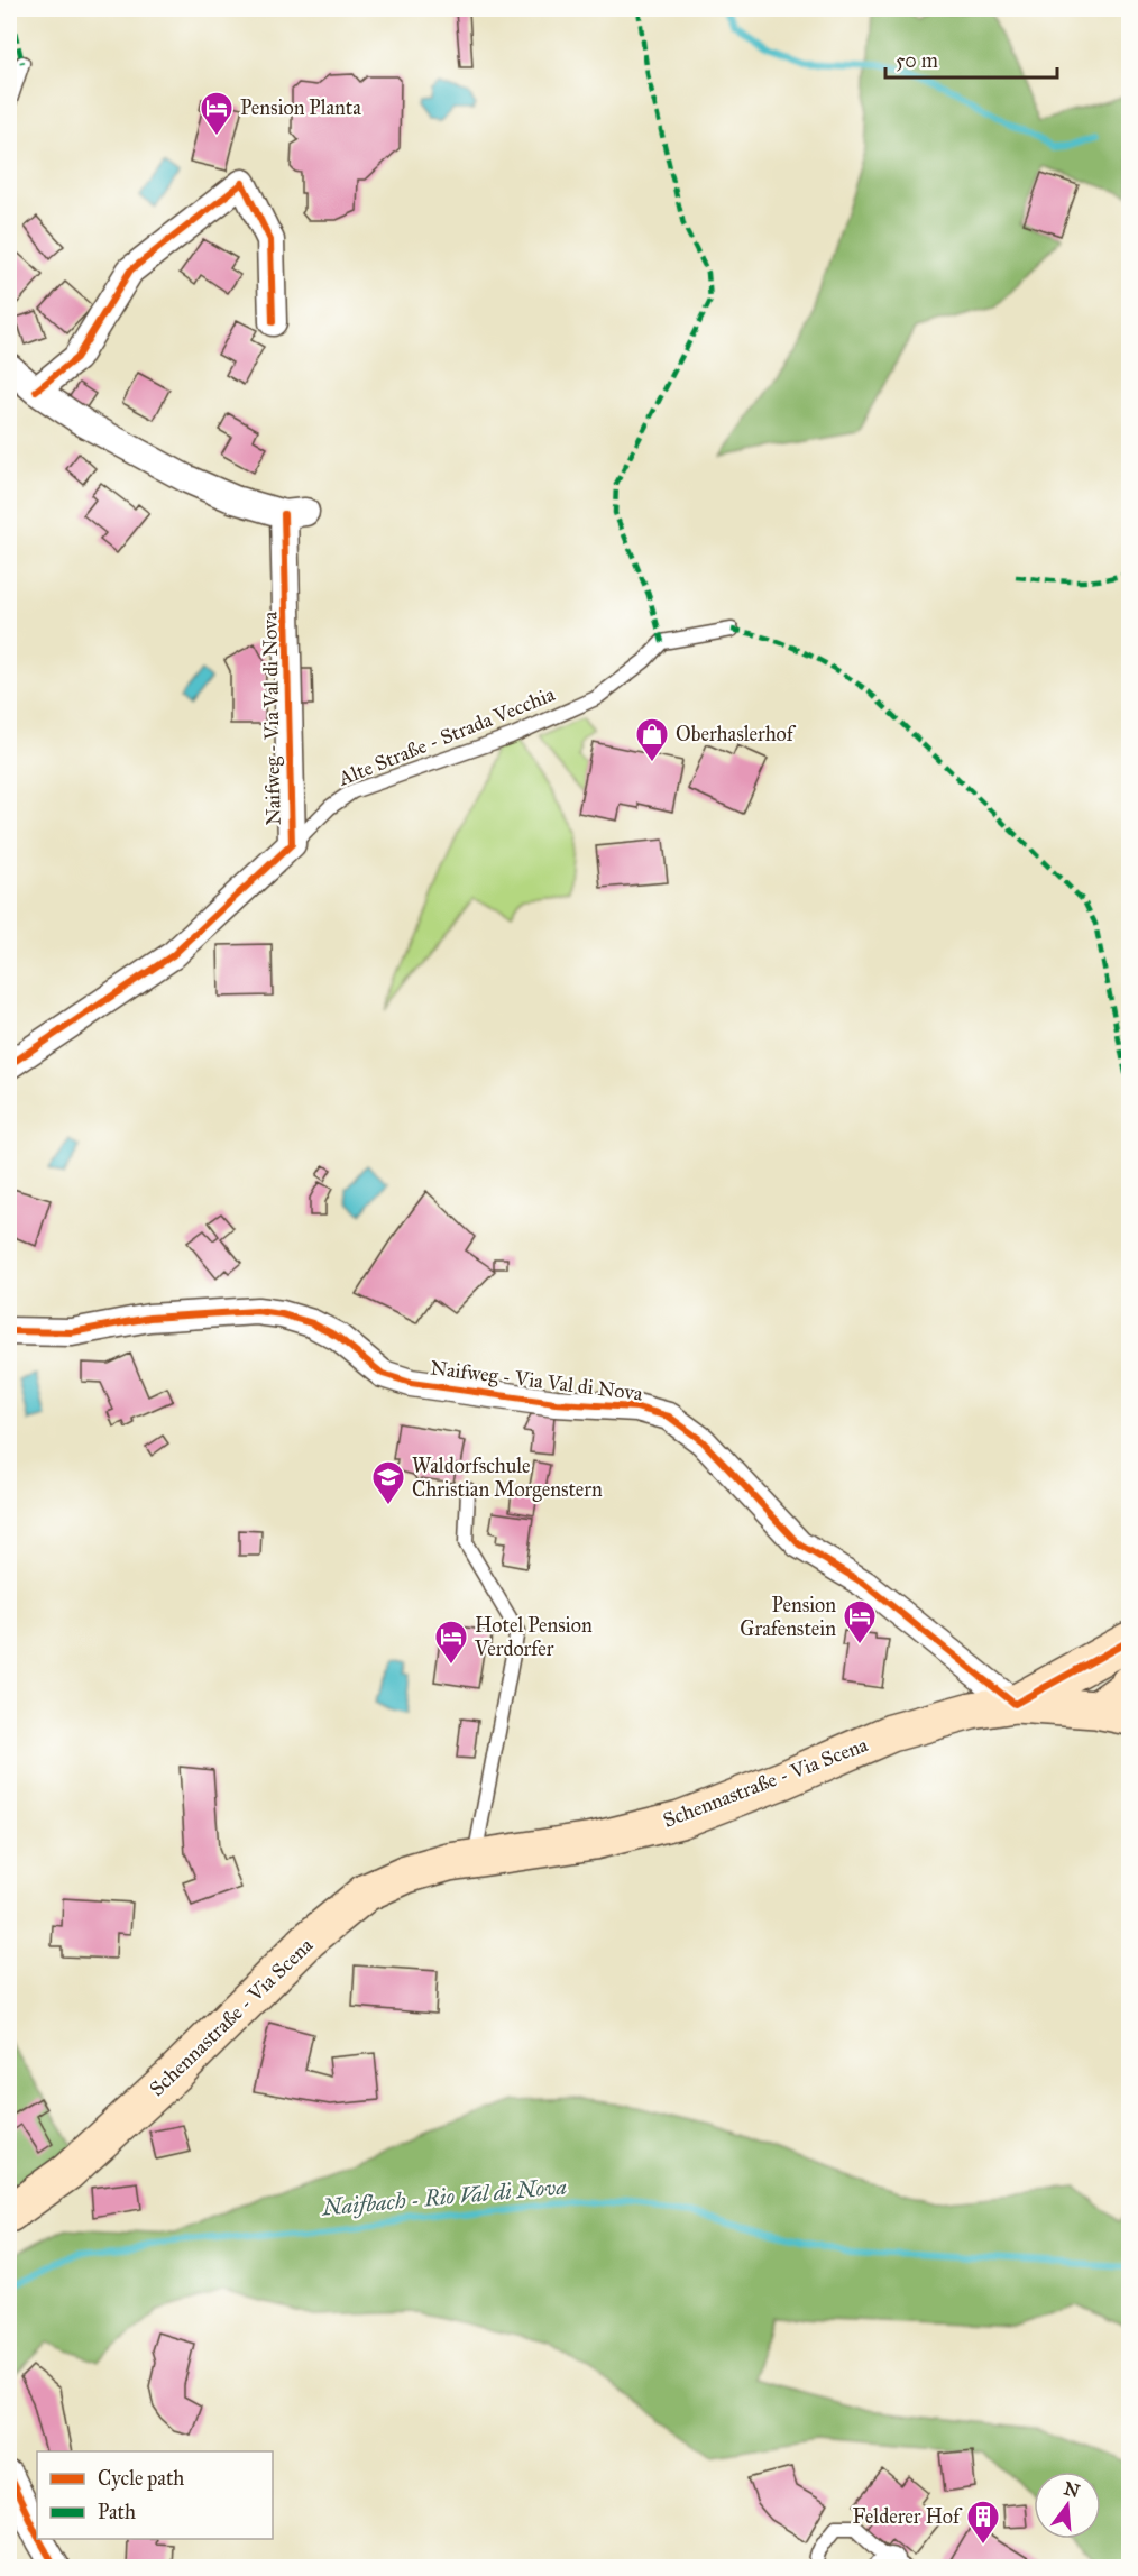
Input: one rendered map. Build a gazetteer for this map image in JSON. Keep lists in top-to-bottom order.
{
  "streets": {
    "main road": ["Schennastraße - Via Scena"],
    "street": ["Naifweg - Via Val di Nova"],
    "lane": ["Alte Straße - Strada Vecchia"]
  },
  "crossings": [
    ["Naifweg - Via Val di Nova", "Alte Straße - Strada Vecchia"],
    ["Naifweg - Via Val di Nova", "Schennastraße - Via Scena"]
  ],
  "water": ["Naifbach - Rio Val di Nova"],
  "places": {
    "hotel": ["Pension Planta", "Pension Grafenstein", "Hotel Pension Verdorfer"],
    "shop": ["Oberhaslerhof"],
    "school or university": ["Waldorfschule Christian Morgenstern"],
    "building": ["Felderer Hof"]
  },
  "legend": ["Cycle path", "Path"],
  "scale_bar": "50 m",
  "north": "top"
}
